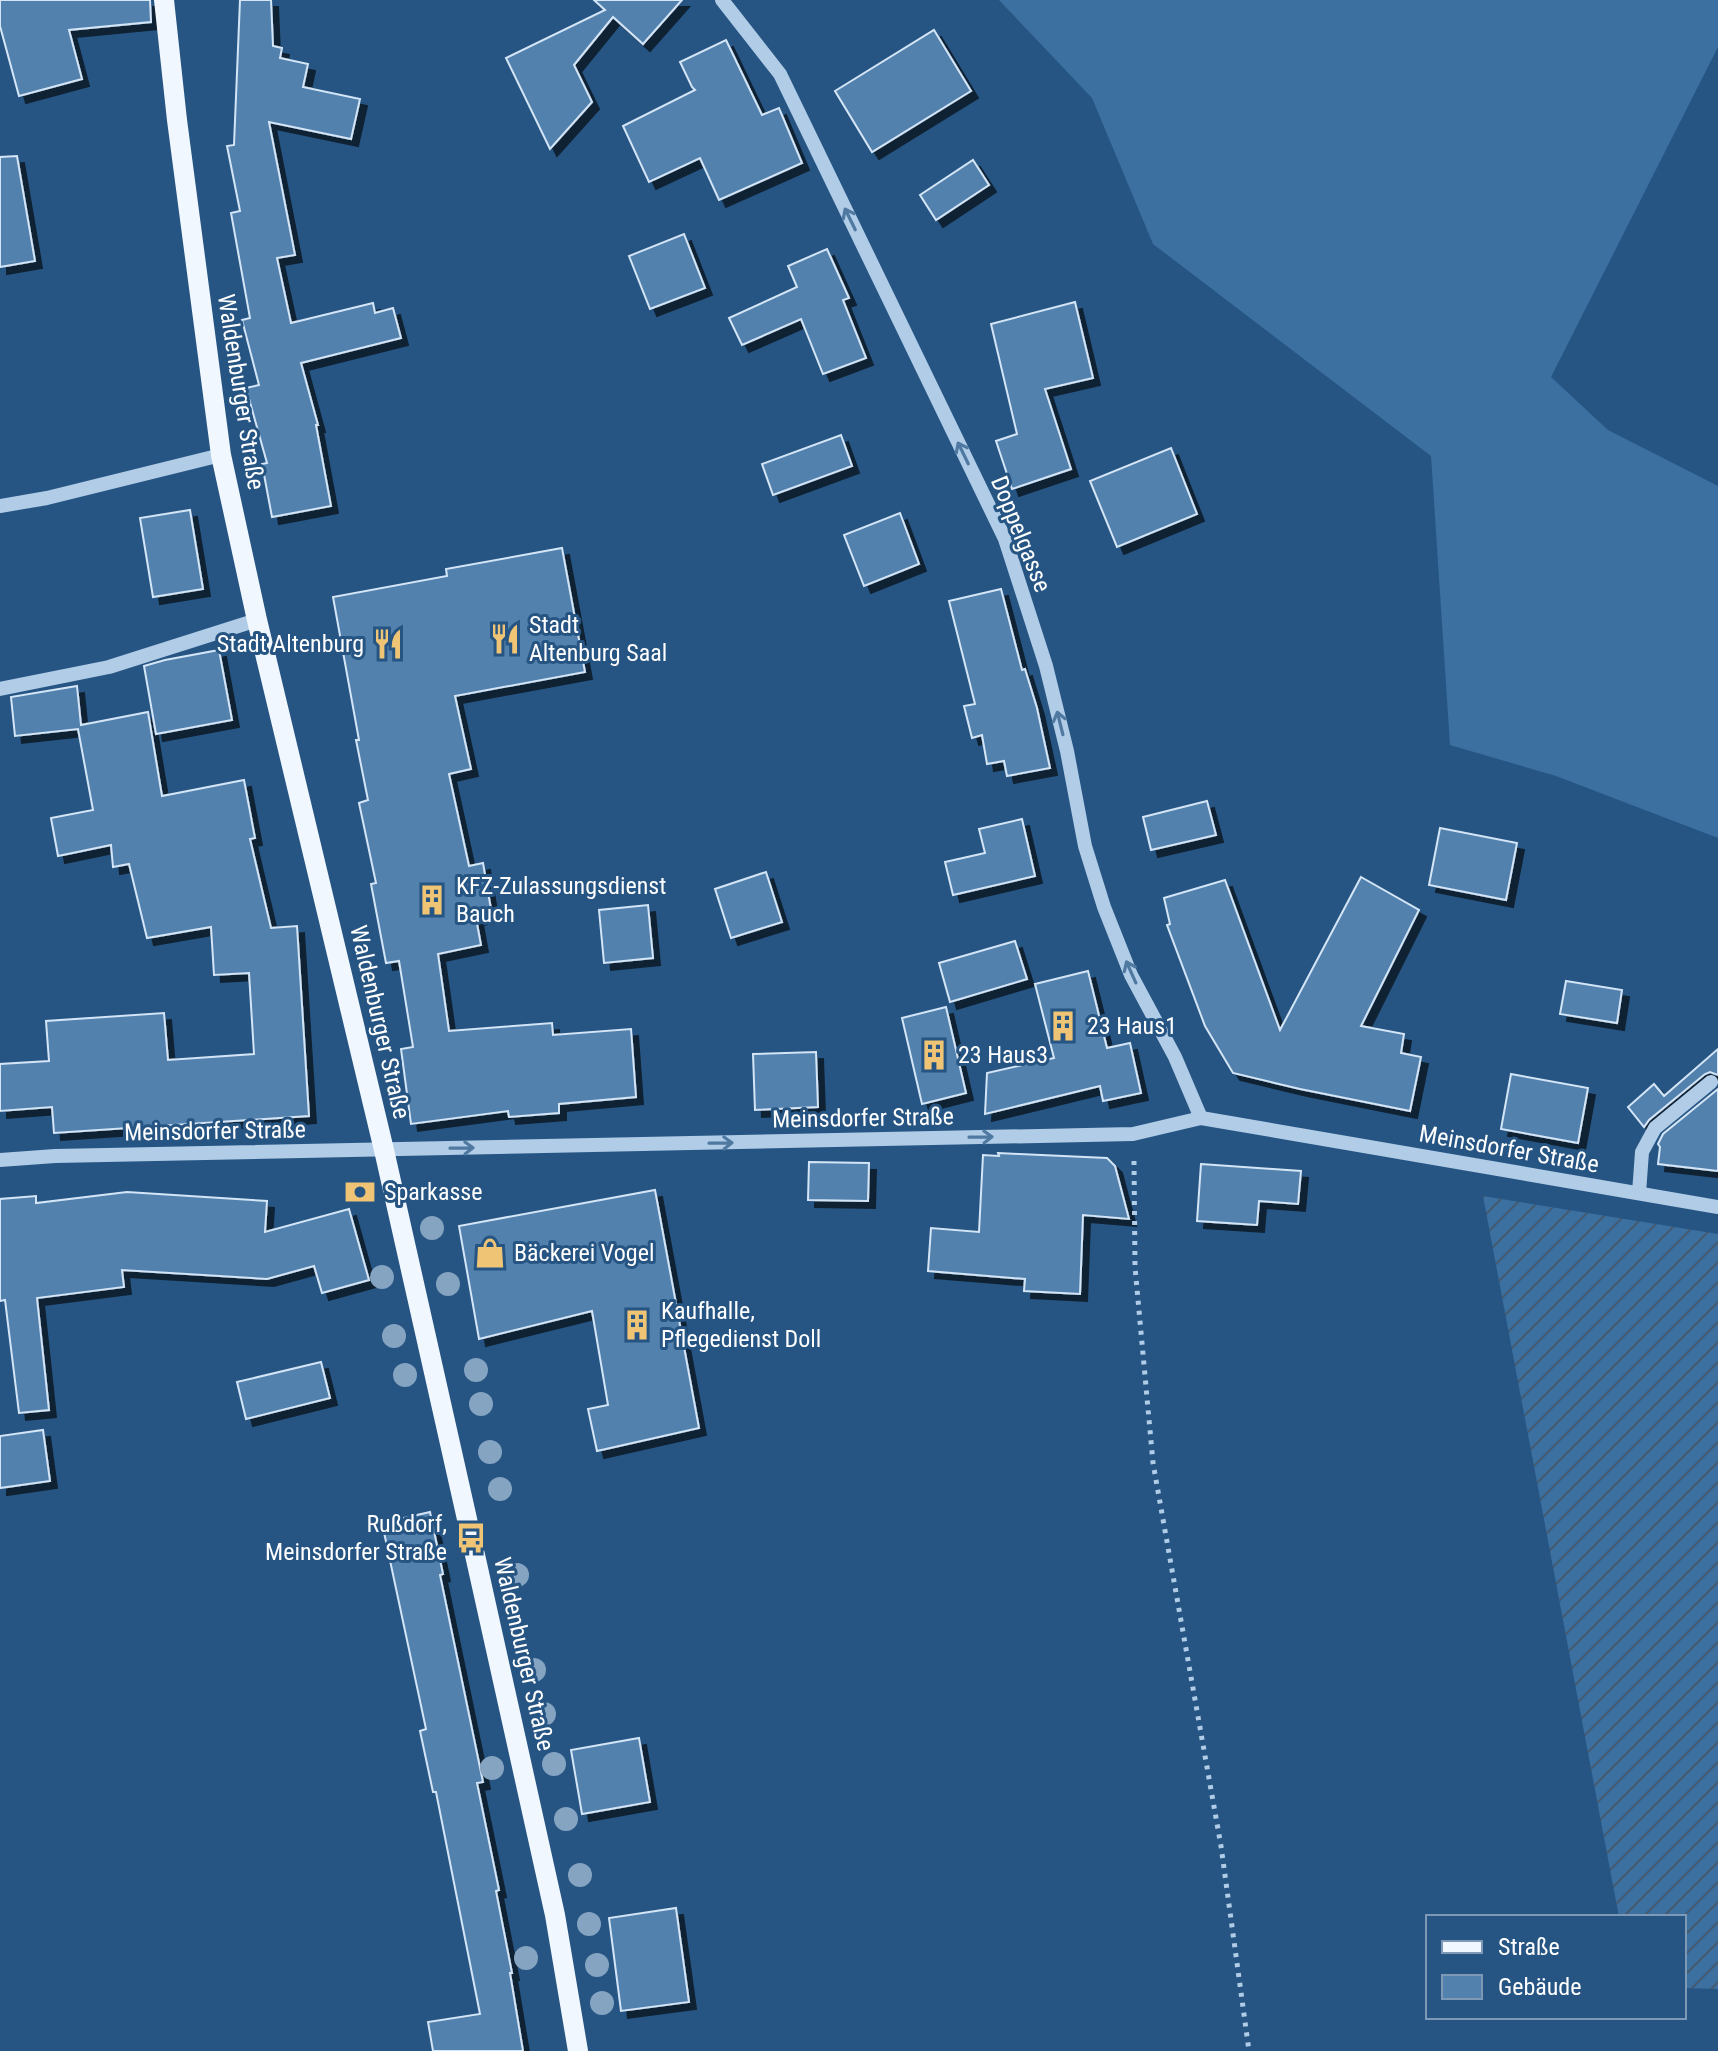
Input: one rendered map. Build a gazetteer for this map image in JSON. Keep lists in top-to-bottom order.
{
  "streets": {
    "main road": ["Waldenburger Straße"],
    "street": ["Doppelgasse", "Meinsdorfer Straße"]
  },
  "crossings": [
    ["Waldenburger Straße", "Meinsdorfer Straße"],
    ["Doppelgasse", "Meinsdorfer Straße"]
  ],
  "one_way": ["Doppelgasse", "Meinsdorfer Straße"],
  "places": {
    "restaurant": ["Stadt Altenburg Saal", "Stadt Altenburg"],
    "building": [
      "KFZ-Zulassungsdienst Bauch",
      "23 Haus1",
      "23 Haus3",
      "Kaufhalle, Pflegedienst Doll"
    ],
    "bank": ["Sparkasse"],
    "shop": ["Bäckerei Vogel"],
    "bus stop": ["Rußdorf, Meinsdorfer Straße"]
  },
  "legend": ["Straße", "Gebäude"]
}
